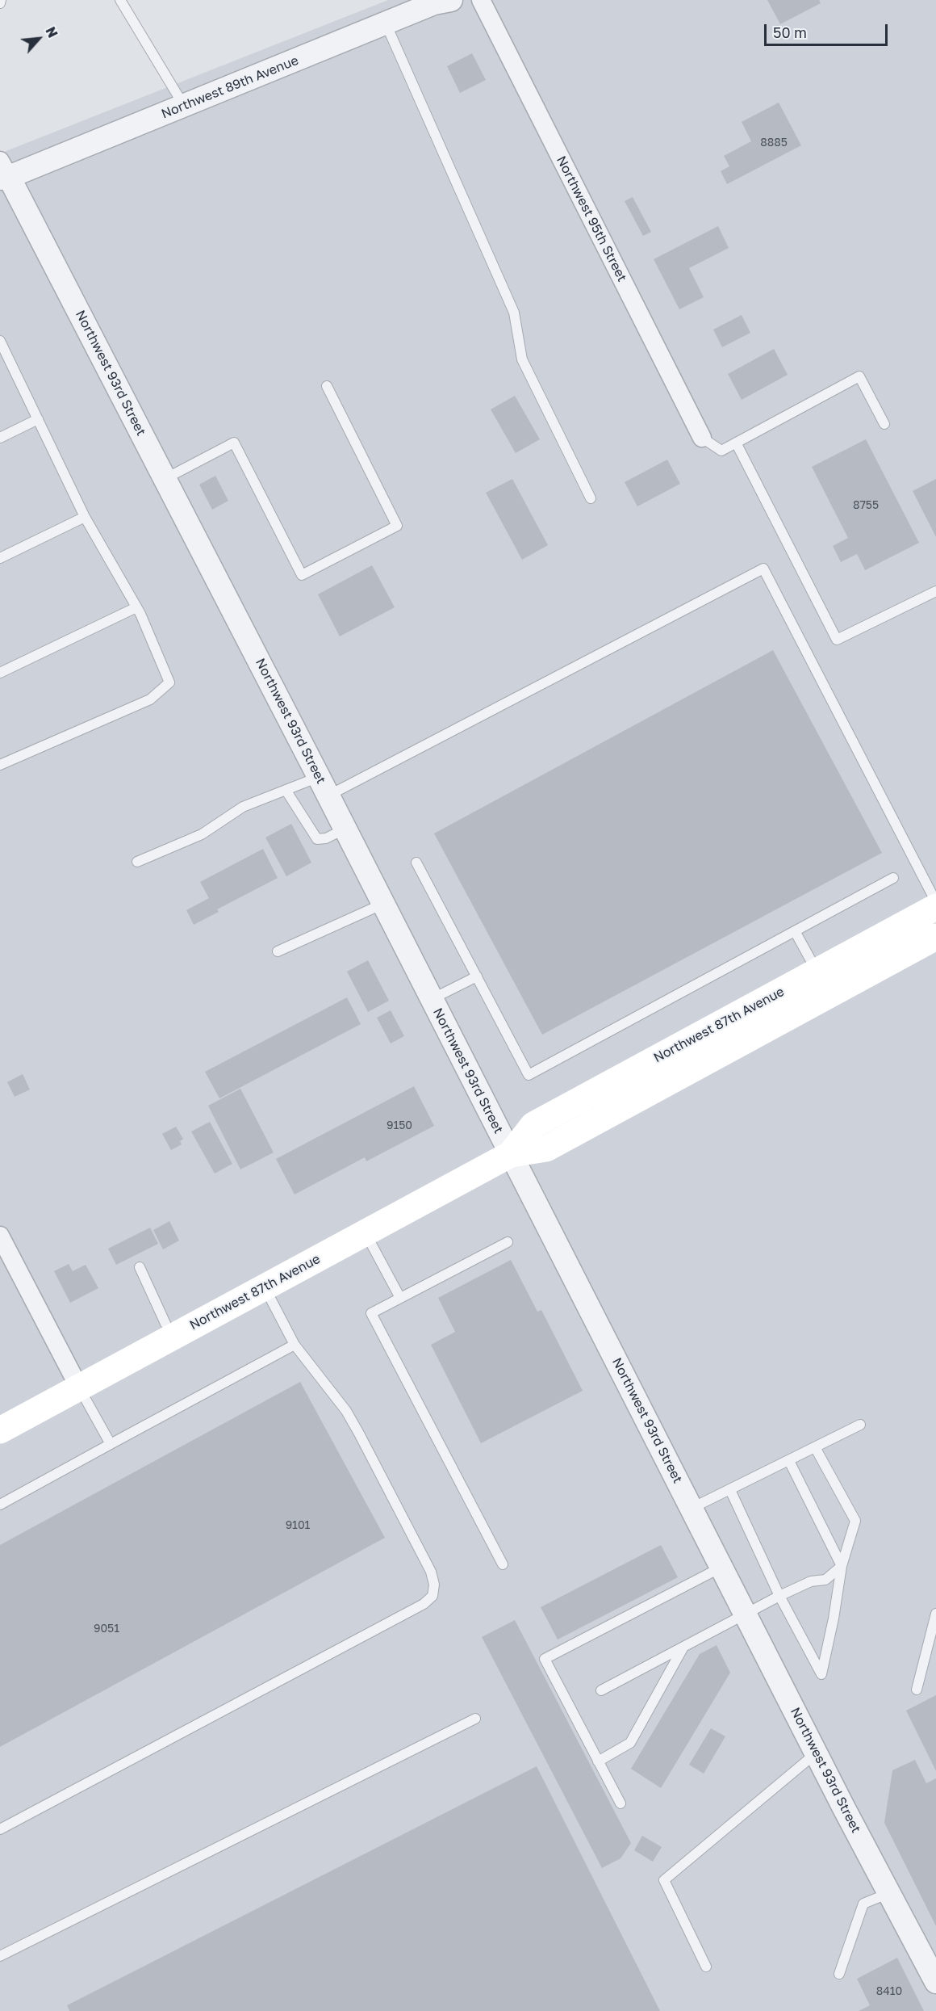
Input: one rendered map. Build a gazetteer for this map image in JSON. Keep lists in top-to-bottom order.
{
  "streets": {
    "main road": ["Northwest 87th Avenue"],
    "street": ["Northwest 89th Avenue", "Northwest 95th Street", "Northwest 93rd Street"]
  },
  "crossings": [
    ["Northwest 89th Avenue", "Northwest 93rd Street"],
    ["Northwest 93rd Street", "Northwest 87th Avenue"]
  ],
  "house_numbers": [
    "8885",
    "8755",
    "9150",
    "9101",
    "9051",
    "8410"
  ],
  "scale_bar": "50 m",
  "north": "top right"
}
